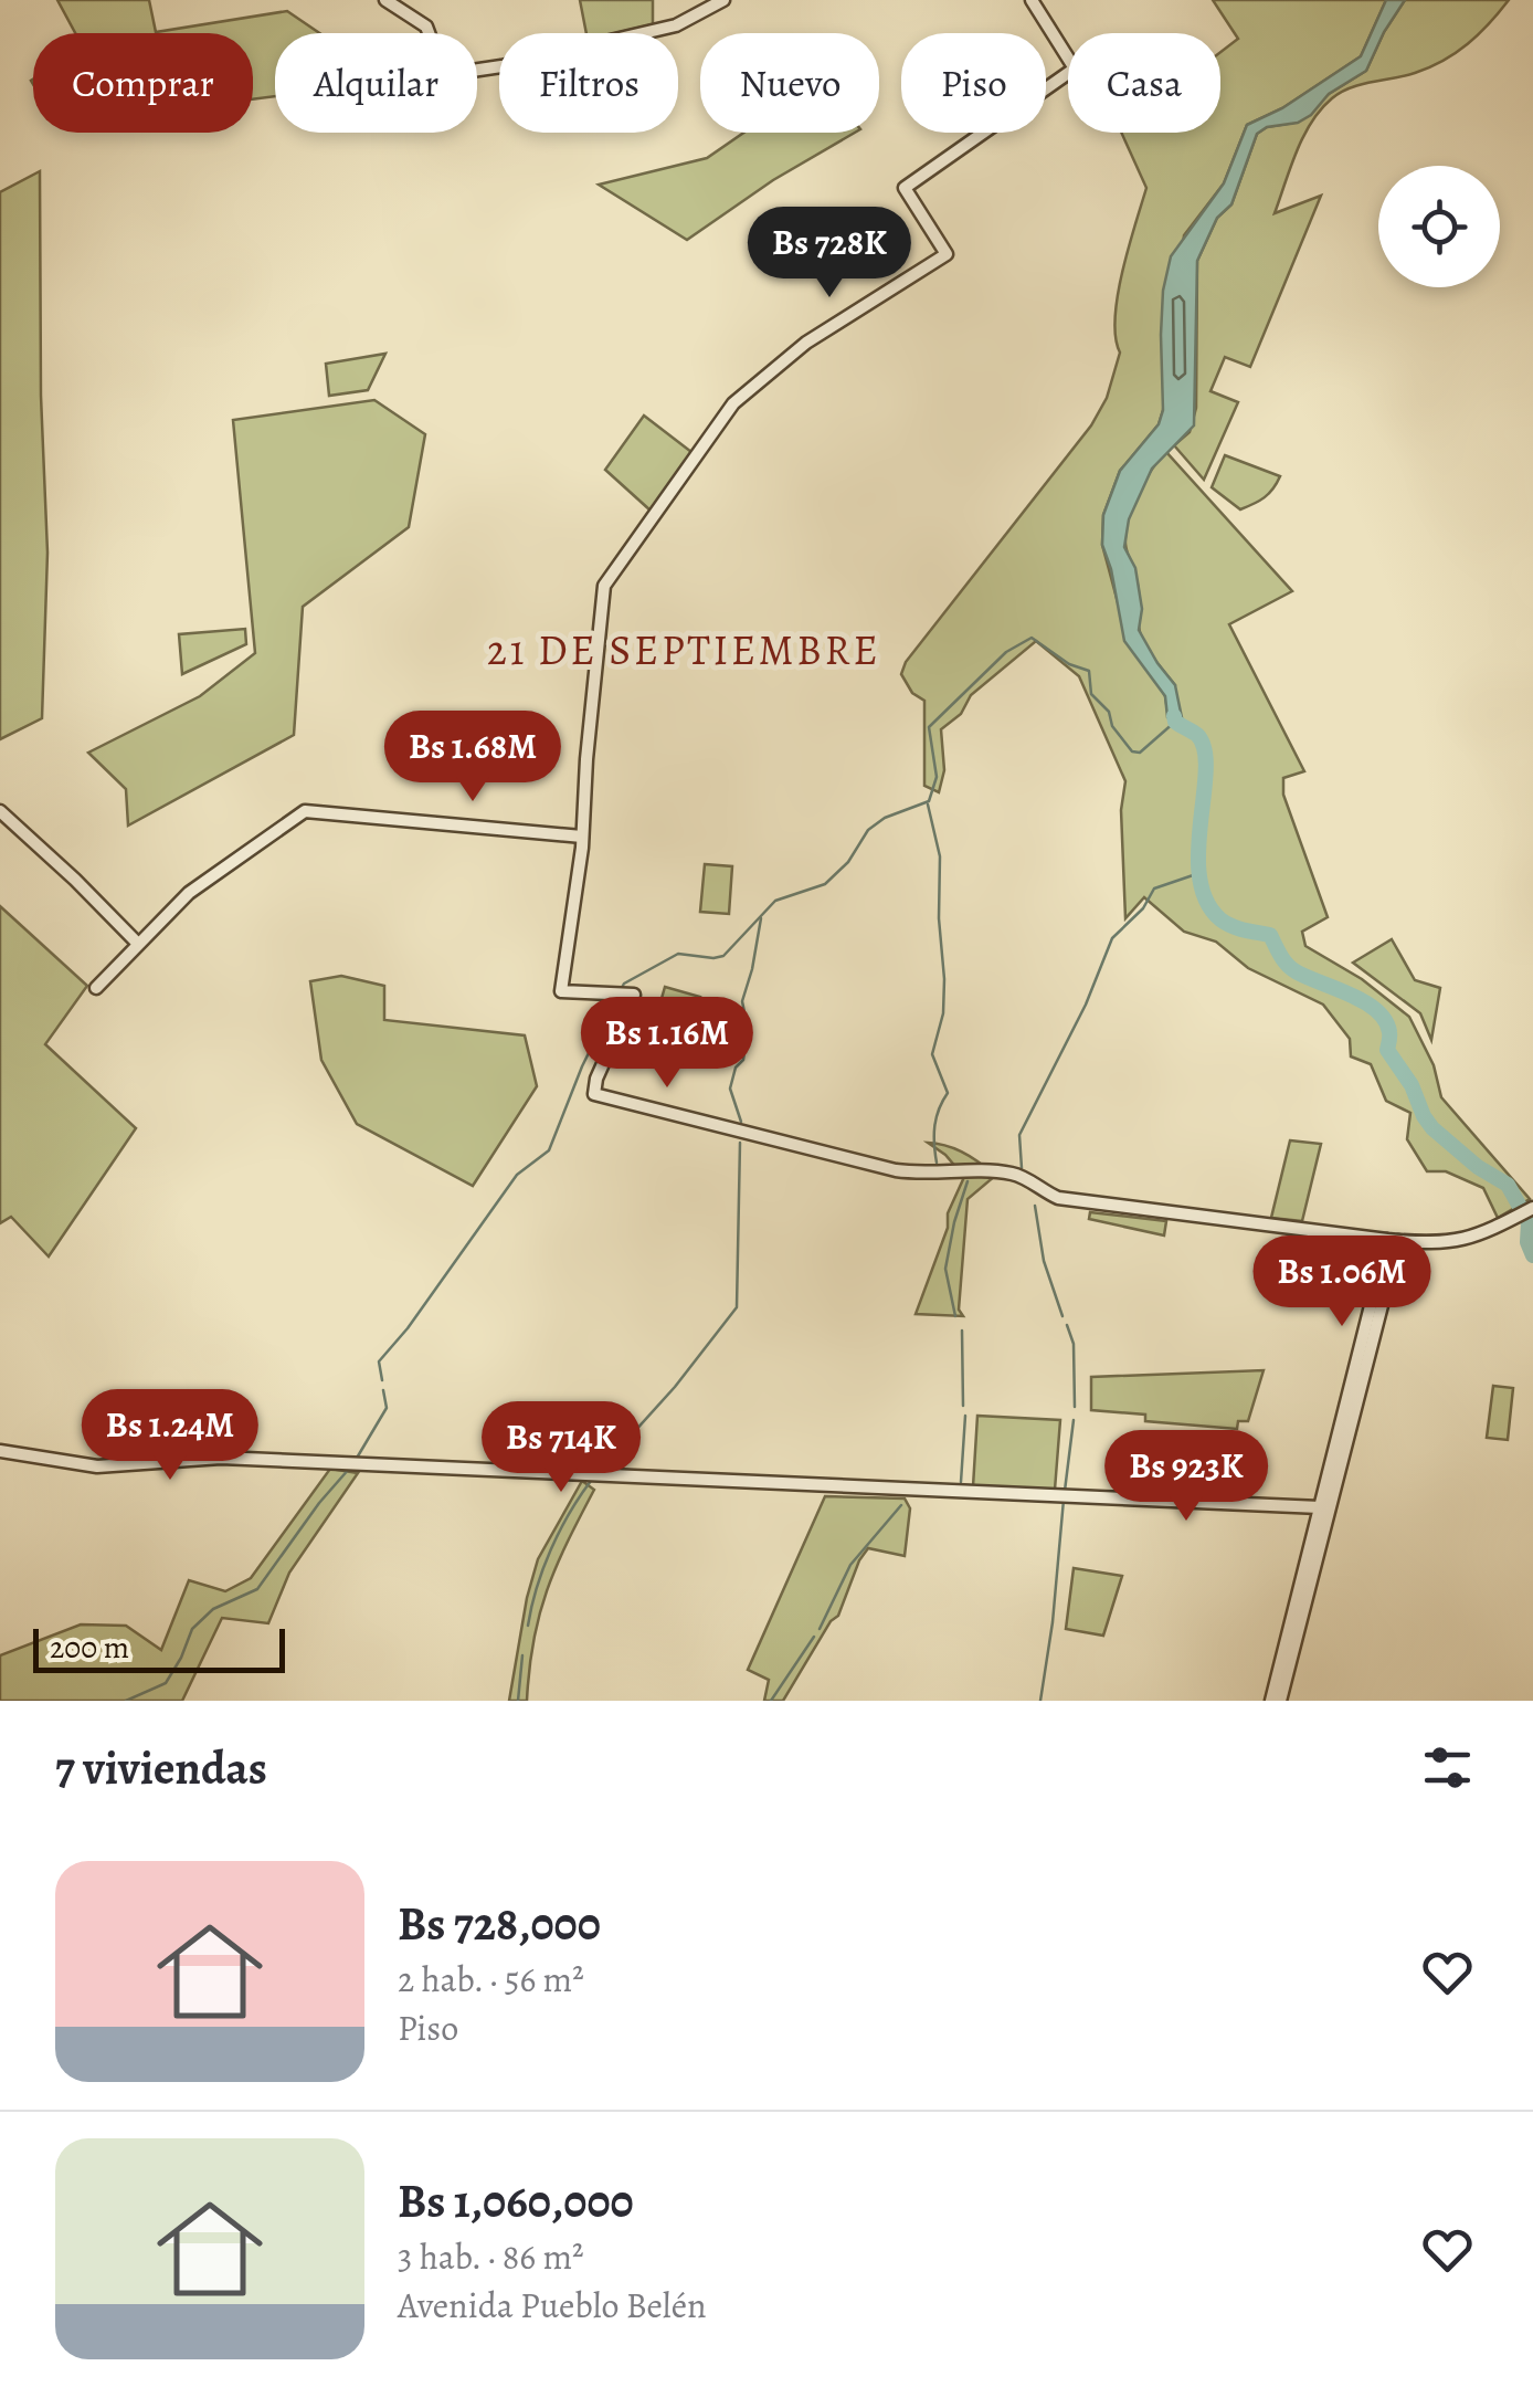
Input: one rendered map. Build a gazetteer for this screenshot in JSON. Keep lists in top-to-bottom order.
{
  "districts": ["21 DE SEPTIEMBRE"],
  "scale_bar": "200 m",
  "page": {
    "chip": [
      "Comprar",
      "Alquilar",
      "Filtros",
      "Nuevo",
      "Piso",
      "Casa"
    ],
    "price": [
      "Bs 728K",
      "Bs 1.68M",
      "Bs 1.16M",
      "Bs 1.06M",
      "Bs 1.24M",
      "Bs 714K",
      "Bs 923K"
    ],
    "scale": "200 m",
    "heading": "7 viviendas",
    "list": [
      {
        "name": "Bs 728,000",
        "note": "2 hab. · 56 m² · Piso"
      },
      {
        "name": "Bs 1,060,000",
        "note": "3 hab. · 86 m² · Avenida Pueblo Belén"
      }
    ]
  }
}
